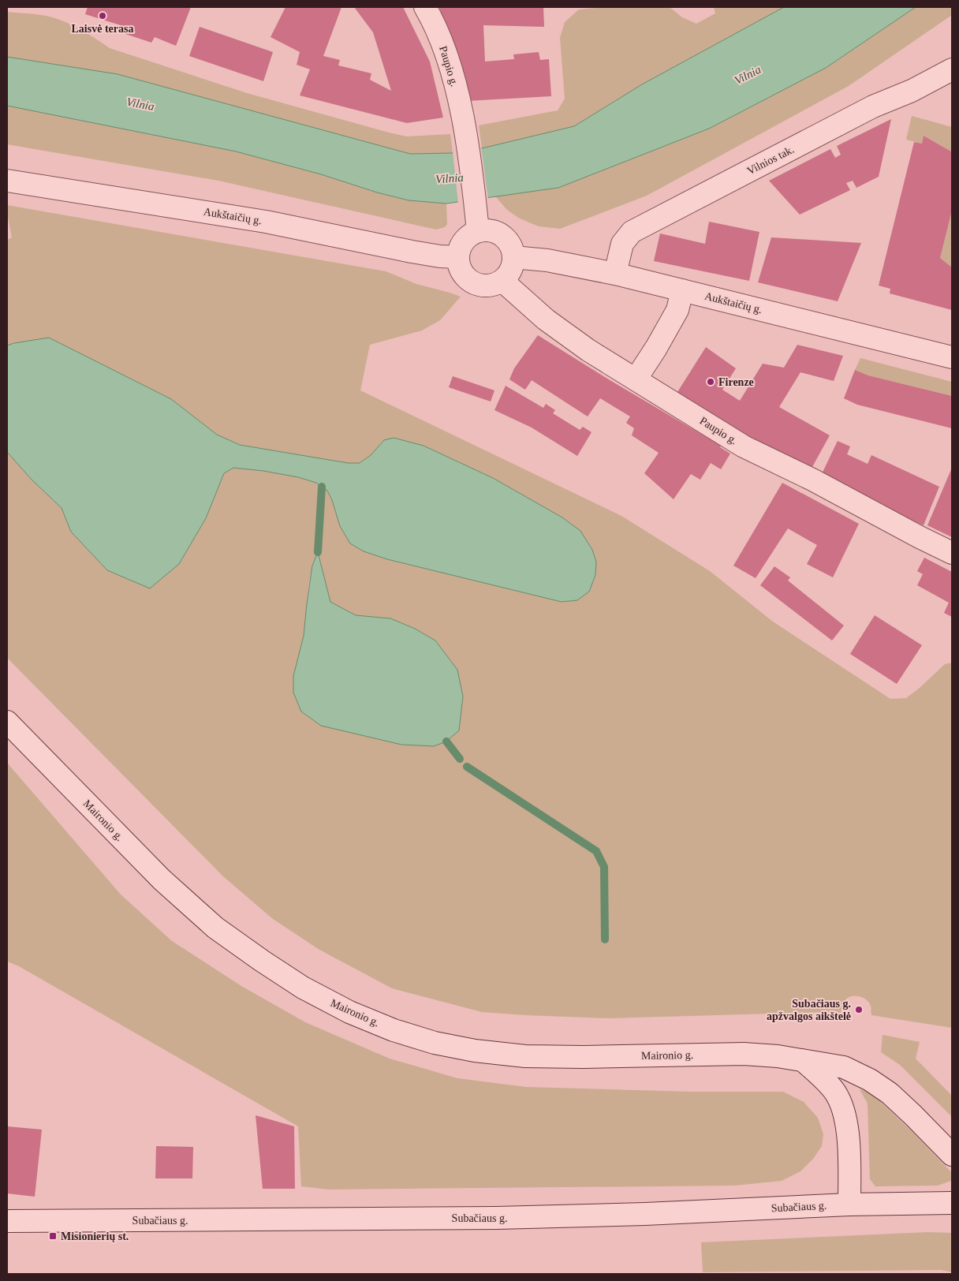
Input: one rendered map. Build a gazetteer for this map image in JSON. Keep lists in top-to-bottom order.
{
  "streets": {
    "street": [
      "Paupio g.",
      "Vilnios tak.",
      "Aukštaičių g.",
      "Maironio g.",
      "Subačiaus g."
    ]
  },
  "crossings": [
    ["Paupio g.", "Aukštaičių g."],
    ["Vilnios tak.", "Aukštaičių g."]
  ],
  "water": ["Vilnia"],
  "places": {
    "other": ["Laisvė terasa", "Firenze", "Subačiaus g. apžvalgos aikštelė"],
    "transit": ["Misionierių st."]
  }
}
